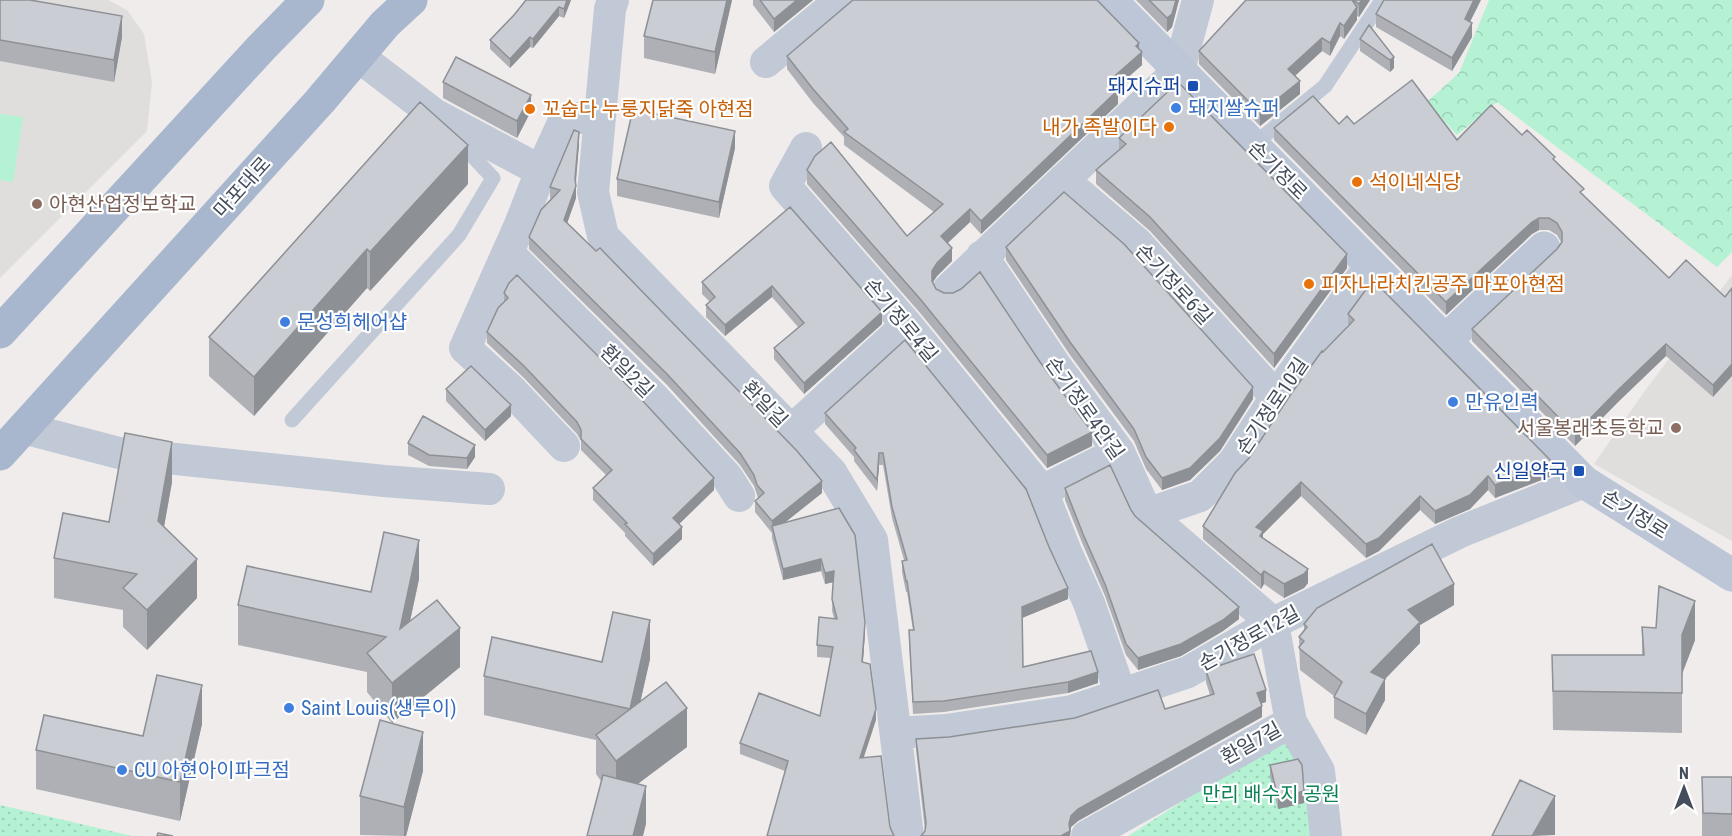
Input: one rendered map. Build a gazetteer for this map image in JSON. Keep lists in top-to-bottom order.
{
  "streets": {
    "main road": ["마포대로"],
    "street": [
      "손기정로",
      "손기정로6길",
      "손기정로4길",
      "환일2길",
      "환일길",
      "손기정로10길",
      "손기정로4안길",
      "손기정로12길",
      "환일7길"
    ]
  },
  "crossings": [
    ["손기정로", "손기정로10길"],
    ["손기정로", "손기정로12길"],
    ["손기정로6길", "손기정로10길"],
    ["손기정로4길", "손기정로12길"],
    ["환일길", "손기정로12길"],
    ["손기정로10길", "손기정로4안길"],
    ["손기정로4안길", "손기정로12길"],
    ["손기정로4안길", "환일7길"],
    ["손기정로12길", "환일7길"]
  ],
  "parks": ["만리 배수지 공원"],
  "places": {
    "transit": ["돼지슈퍼", "신일약국"],
    "other": [
      "돼지쌀슈퍼",
      "꼬숩다 누룽지닭죽 아현점",
      "내가 족발이다",
      "석이네식당",
      "아현산업정보학교",
      "피자나라치킨공주 마포아현점",
      "문성희헤어샵",
      "만유인력",
      "서울봉래초등학교",
      "Saint Louis(생루이)",
      "CU 아현아이파크점"
    ]
  },
  "north": "top"
}
